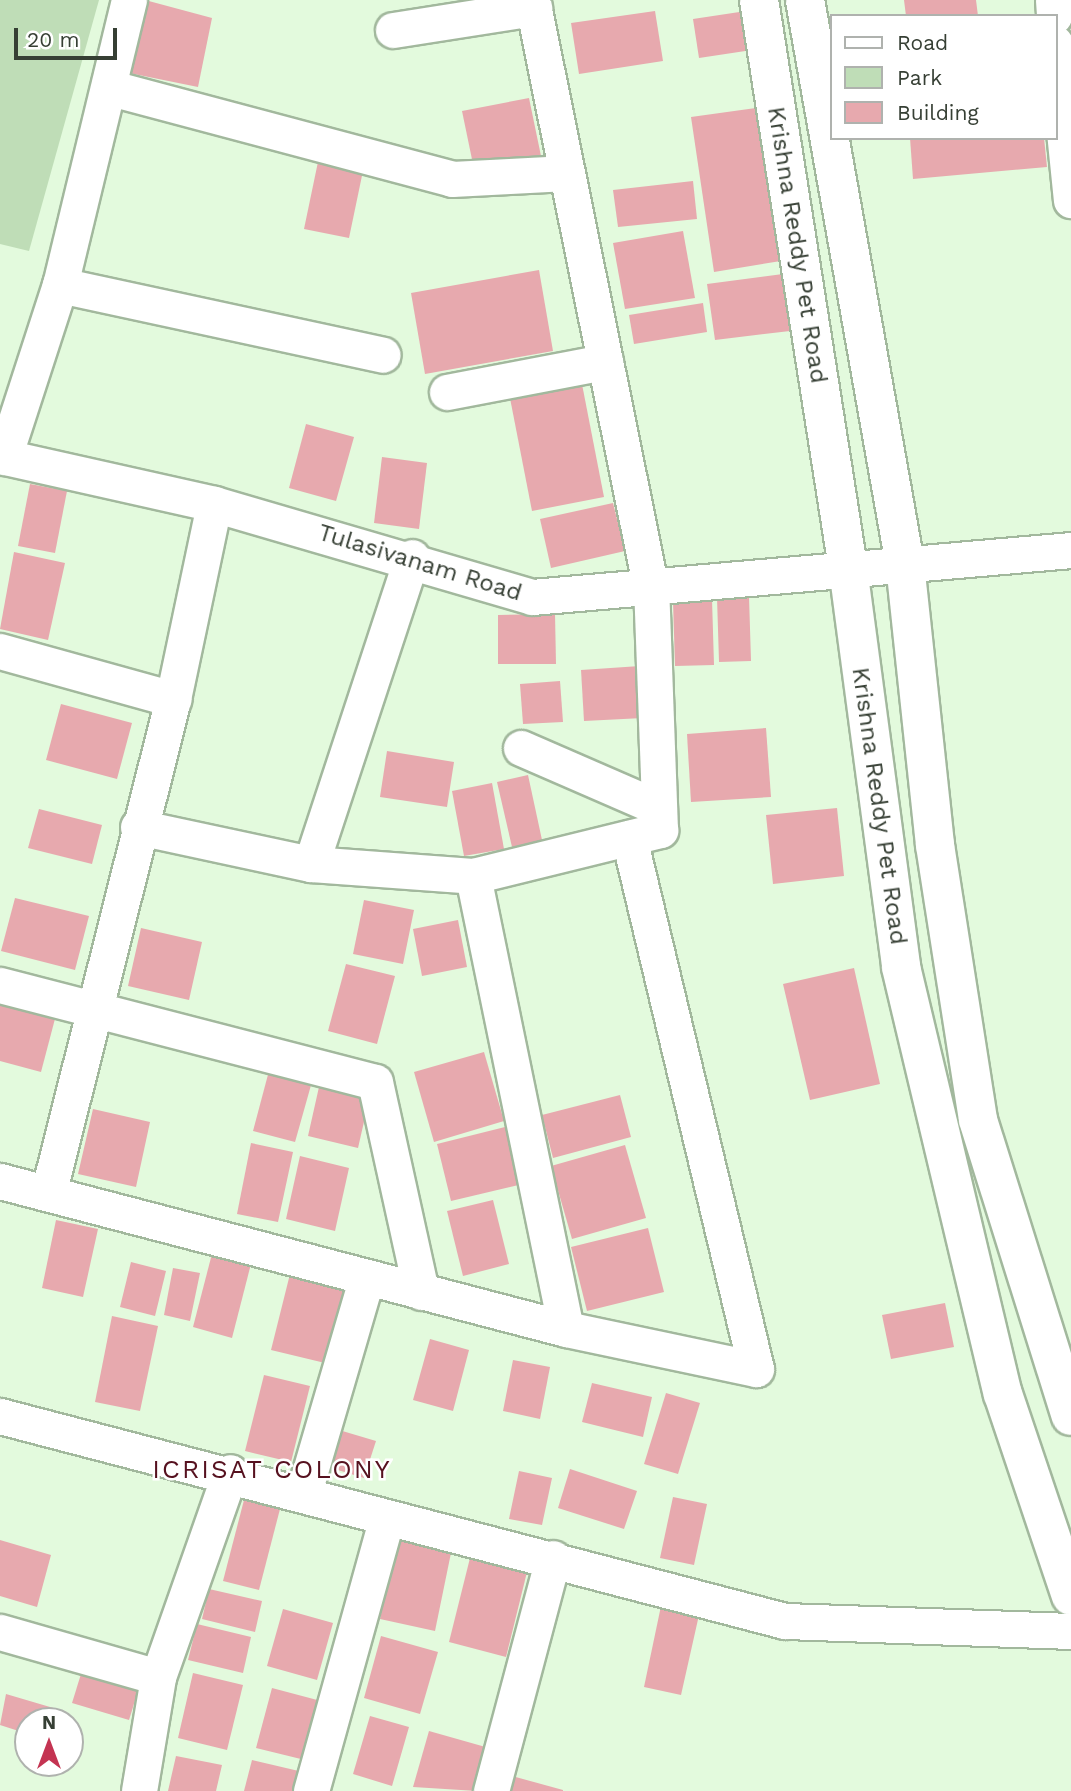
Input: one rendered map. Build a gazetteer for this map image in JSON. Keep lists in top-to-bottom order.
{
  "streets": {
    "main road": ["Krishna Reddy Pet Road"],
    "street": ["Tulasivanam Road"]
  },
  "crossings": [
    ["Krishna Reddy Pet Road", "Tulasivanam Road"]
  ],
  "districts": ["ICRISAT COLONY"],
  "legend": ["Road", "Park", "Building"],
  "scale_bar": "20 m",
  "north": "top"
}
